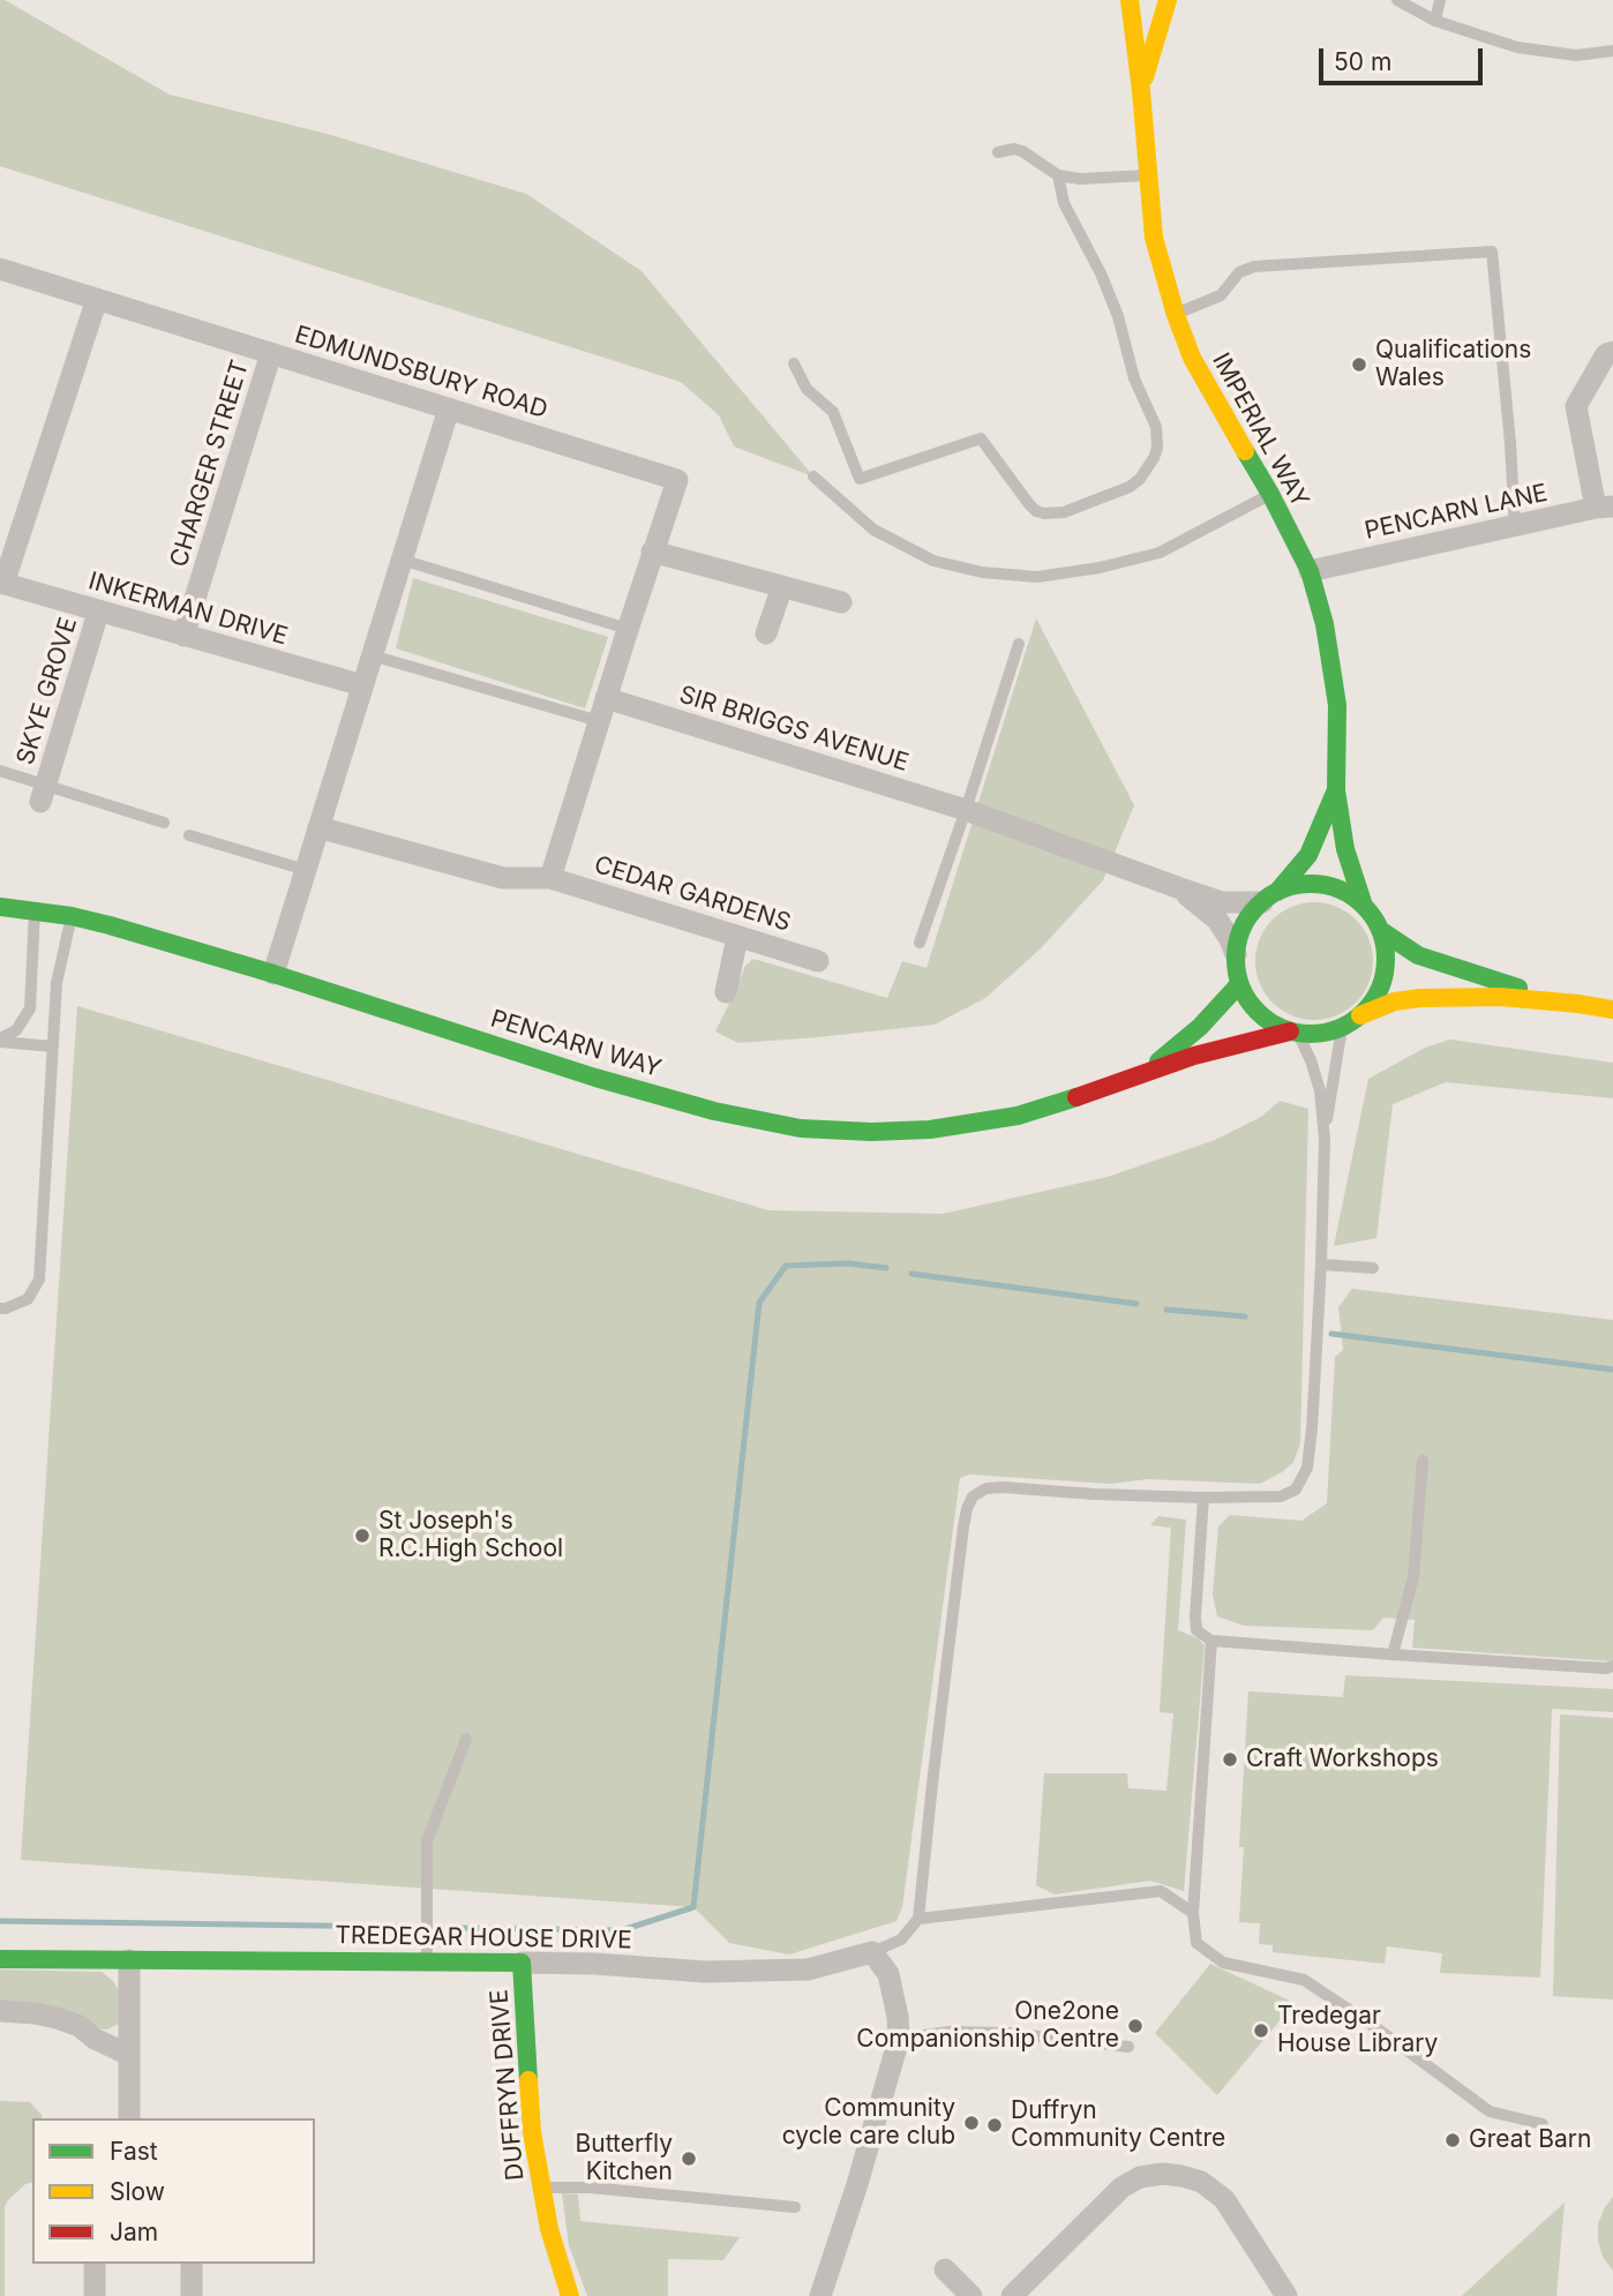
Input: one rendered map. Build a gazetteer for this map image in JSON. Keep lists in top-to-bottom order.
{
  "streets": {
    "street": [
      "EDMUNDSBURY ROAD",
      "IMPERIAL WAY",
      "CHARGER STREET",
      "PENCARN LANE",
      "INKERMAN DRIVE",
      "SKYE GROVE",
      "SIR BRIGGS AVENUE",
      "CEDAR GARDENS",
      "PENCARN WAY",
      "TREDEGAR HOUSE DRIVE",
      "DUFFRYN DRIVE"
    ]
  },
  "crossings": [
    ["EDMUNDSBURY ROAD", "CHARGER STREET"],
    ["EDMUNDSBURY ROAD", "SIR BRIGGS AVENUE"],
    ["EDMUNDSBURY ROAD", "CEDAR GARDENS"],
    ["IMPERIAL WAY", "PENCARN LANE"],
    ["IMPERIAL WAY", "SIR BRIGGS AVENUE"],
    ["IMPERIAL WAY", "PENCARN WAY"],
    ["CHARGER STREET", "INKERMAN DRIVE"],
    ["INKERMAN DRIVE", "SKYE GROVE"],
    ["SIR BRIGGS AVENUE", "PENCARN WAY"],
    ["TREDEGAR HOUSE DRIVE", "DUFFRYN DRIVE"]
  ],
  "places": [
    "Qualifications Wales",
    "St Joseph's R.C.High School",
    "Craft Workshops",
    "One2one Companionship Centre",
    "Tredegar House Library",
    "Community cycle care club",
    "Duffryn Community Centre",
    "Great Barn",
    "Butterfly Kitchen"
  ],
  "legend": ["Fast", "Slow", "Jam"],
  "scale_bar": "50 m"
}
